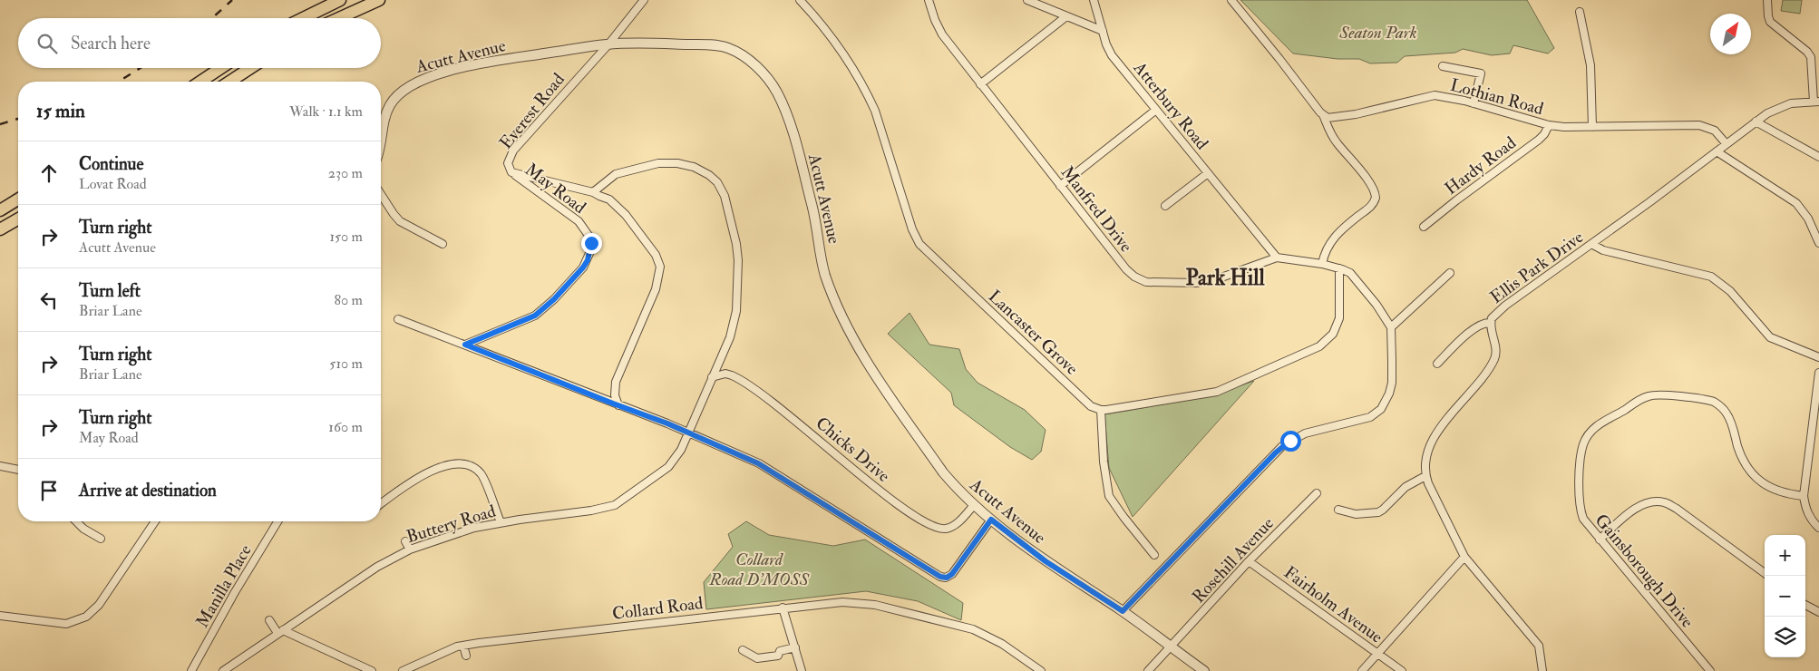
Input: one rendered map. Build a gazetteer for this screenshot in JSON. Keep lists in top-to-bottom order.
{
  "streets": {
    "street": [
      "Acutt Avenue",
      "Lothian Road",
      "Atterbury Road",
      "Everest Road",
      "Hardy Road",
      "May Road",
      "Manfred Drive",
      "Ellis Park Drive",
      "Lancaster Grove",
      "Chicks Drive",
      "Buttery Road",
      "Rosehill Avenue",
      "Gainsborough Drive",
      "Manilla Place",
      "Fairholm Avenue",
      "Collard Road"
    ]
  },
  "crossings": [
    ["Acutt Avenue", "Everest Road"],
    ["Acutt Avenue", "Chicks Drive"],
    ["Acutt Avenue", "Rosehill Avenue"],
    ["Lothian Road", "Hardy Road"],
    ["Lothian Road", "Ellis Park Drive"],
    ["Atterbury Road", "Manfred Drive"],
    ["Everest Road", "May Road"],
    ["Everest Road", "Buttery Road"],
    ["Chicks Drive", "Buttery Road"],
    ["Rosehill Avenue", "Fairholm Avenue"]
  ],
  "districts": ["Park Hill"],
  "parks": ["Seaton Park", "Collard Road D'MOSS"],
  "north": "top right",
  "page": {
    "search": "Search here",
    "heading": ["15 min", "Walk · 1.1 km"],
    "list": [
      ["Continue", "Lovat Road", "230 m"],
      ["Turn right", "Acutt Avenue", "150 m"],
      ["Turn left", "Briar Lane", "80 m"],
      ["Turn right", "Briar Lane", "510 m"],
      ["Turn right", "May Road", "160 m"],
      "Arrive at destination"
    ],
    "map_buttons": ["+", "−"]
  }
}
